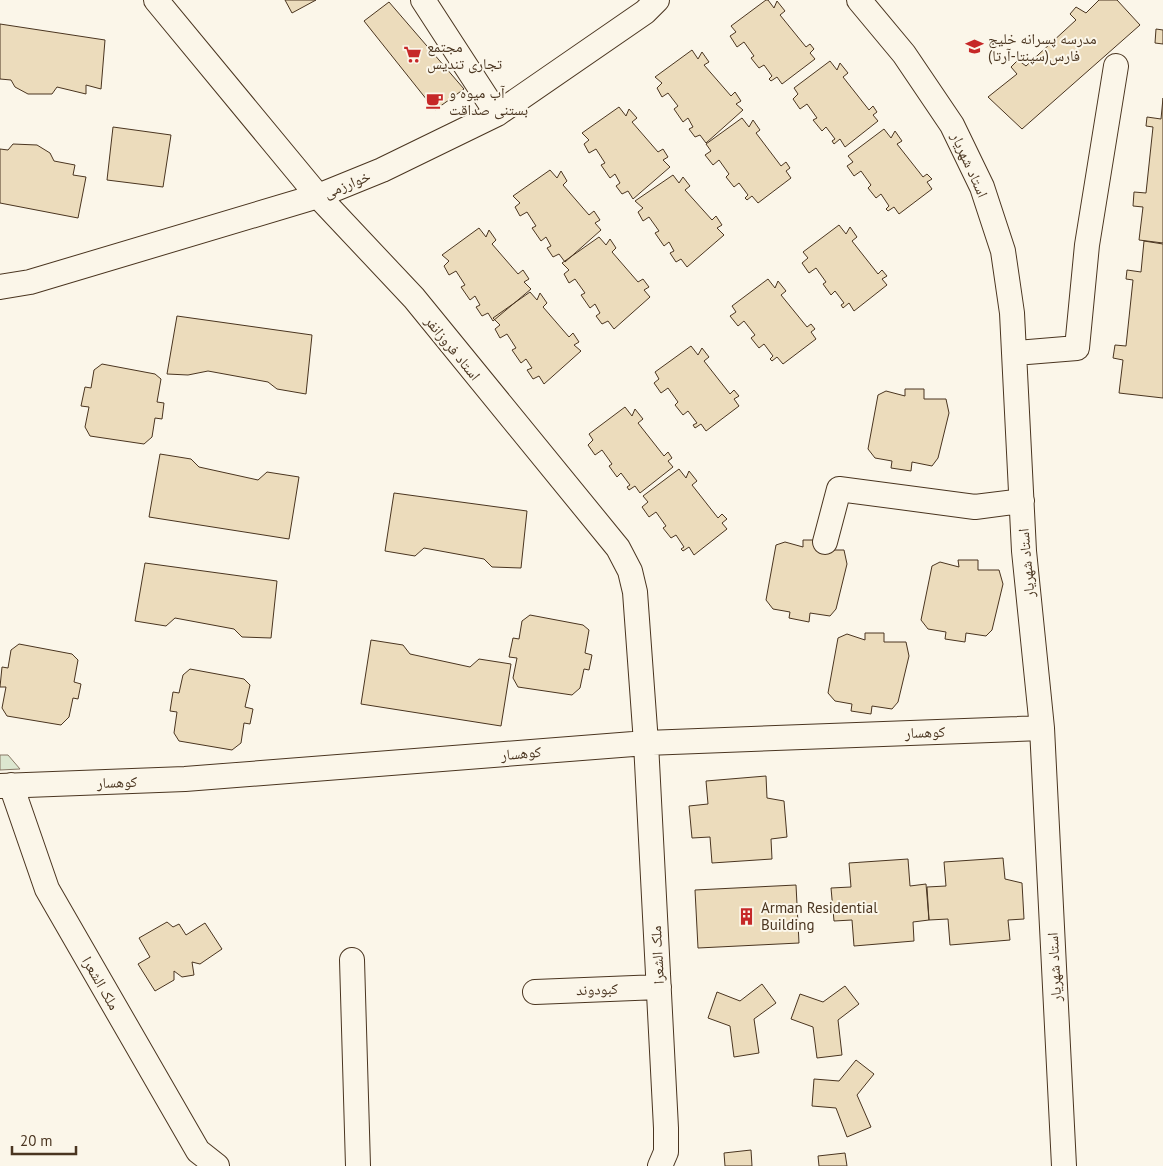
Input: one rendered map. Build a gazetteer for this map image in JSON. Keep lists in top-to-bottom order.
{
  "streets": {
    "street": [
      "استاد شهریار",
      "خوارزمی",
      "استاد فروزانفر",
      "کوهسار",
      "ملک الشعرا",
      "کبودوند"
    ]
  },
  "crossings": [
    ["استاد شهریار", "کوهسار"],
    ["خوارزمی", "استاد فروزانفر"],
    ["استاد فروزانفر", "کوهسار"],
    ["استاد فروزانفر", "ملک الشعرا"],
    ["کوهسار", "ملک الشعرا"],
    ["ملک الشعرا", "کبودوند"]
  ],
  "places": {
    "school or university": ["مدرسه پسرانه خلیج فارس(سپنتا-آرتا)"],
    "supermarket": ["مجتمع تجاری تندیس"],
    "cafe": ["آب میوه و بستنی صداقت"],
    "building": ["Arman Residential Building"]
  },
  "scale_bar": "20 m"
}
